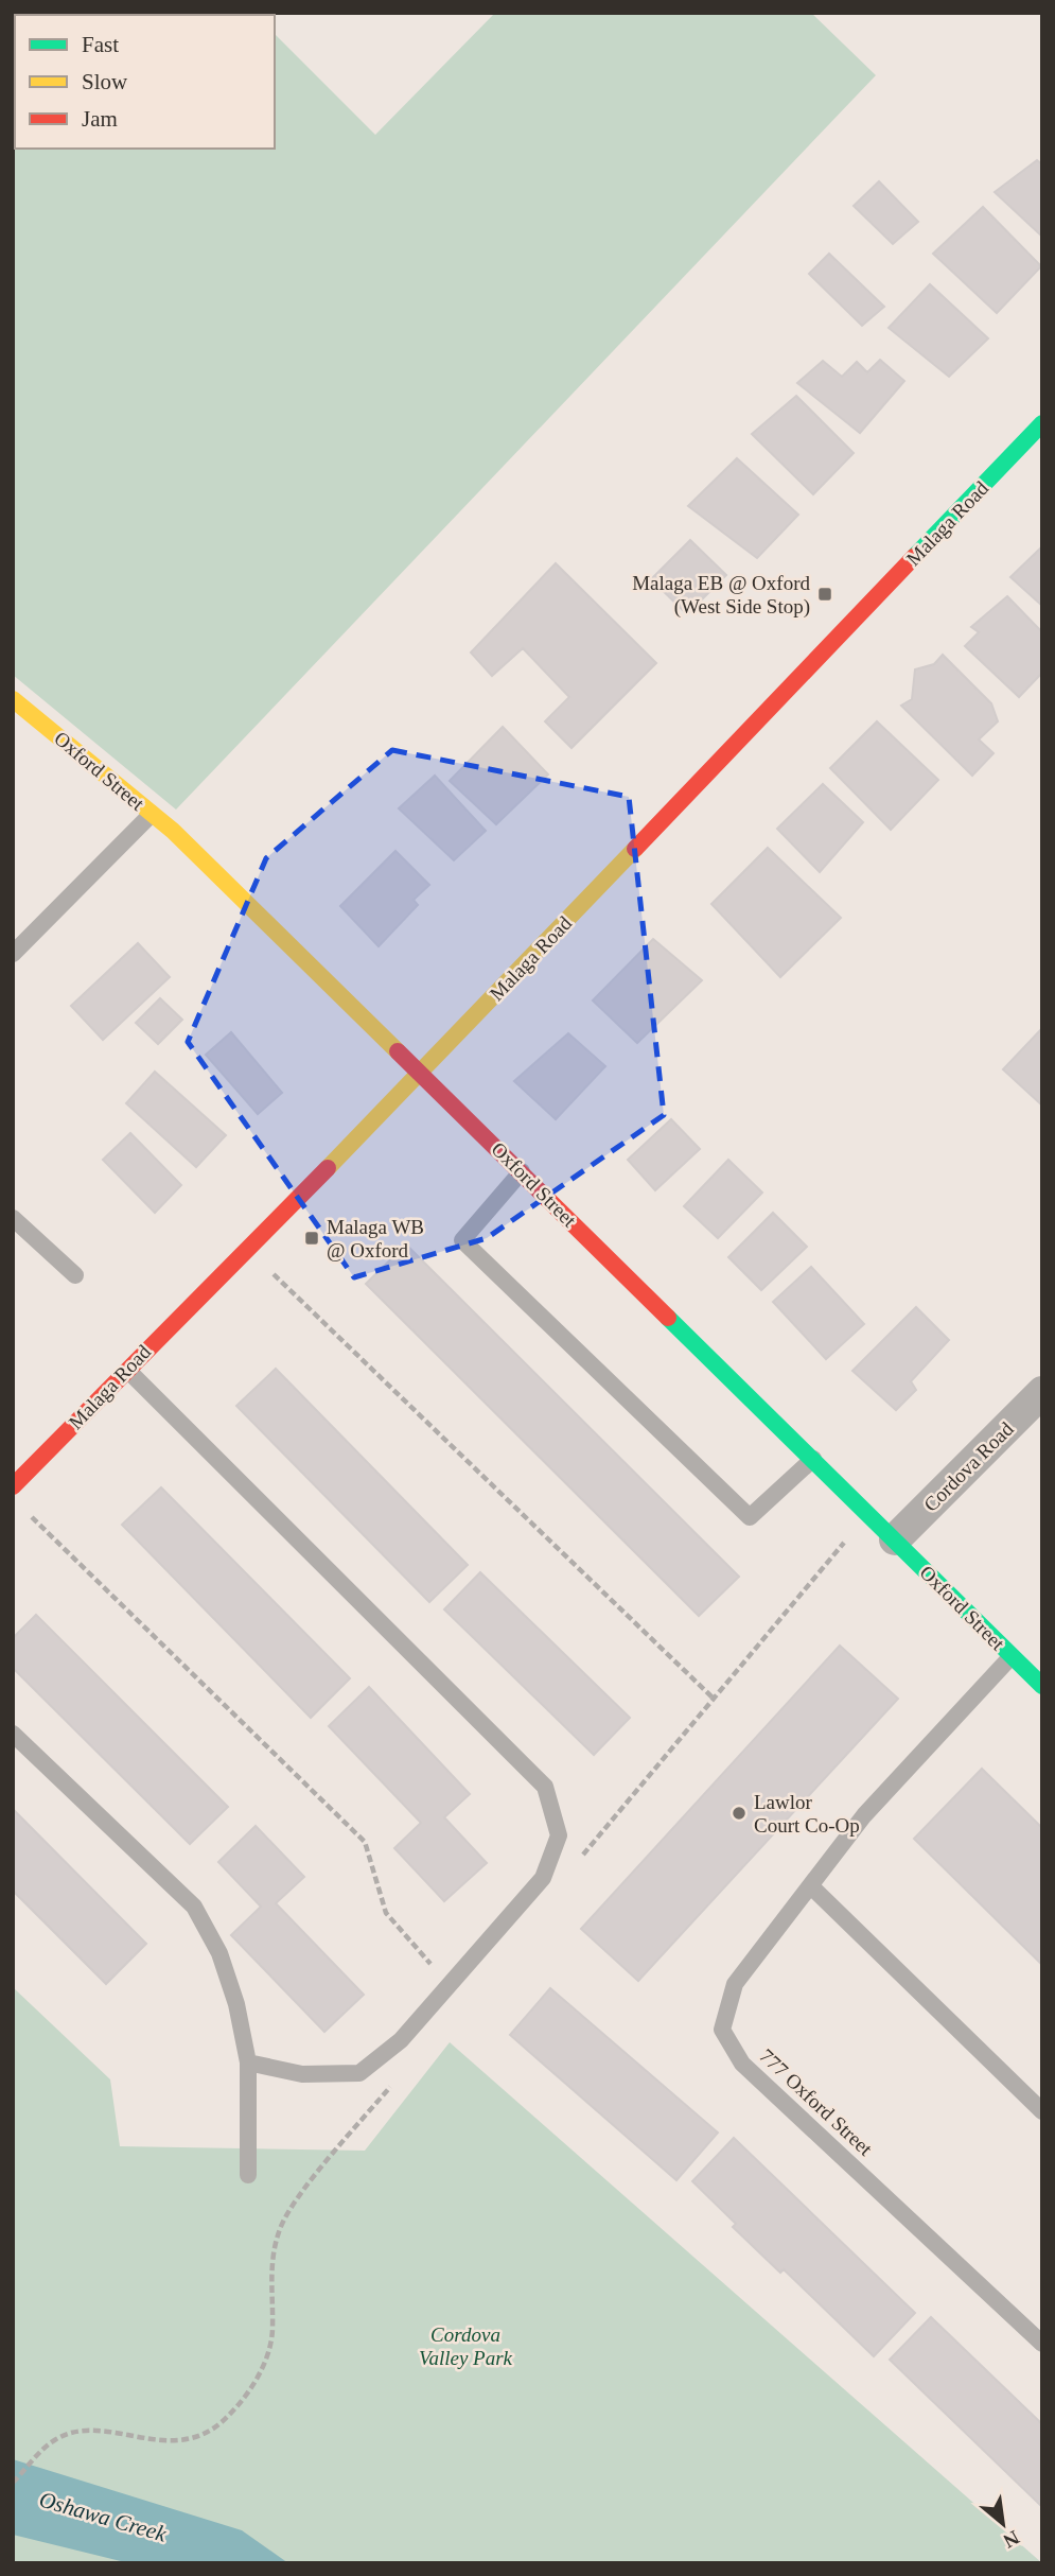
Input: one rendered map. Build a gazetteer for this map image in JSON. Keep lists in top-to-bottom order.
{
  "streets": {
    "street": ["Malaga Road", "Oxford Street", "Cordova Road"],
    "lane": ["777 Oxford Street"]
  },
  "crossings": [
    ["Malaga Road", "Oxford Street"],
    ["Oxford Street", "Cordova Road"],
    ["Oxford Street", "777 Oxford Street"]
  ],
  "water": ["Oshawa Creek"],
  "parks": ["Cordova Valley Park"],
  "places": {
    "transit": ["Malaga EB @ Oxford (West Side Stop)", "Malaga WB @ Oxford"],
    "other": ["Lawlor Court Co-Op"]
  },
  "legend": ["Fast", "Slow", "Jam"],
  "north": "bottom right"
}
